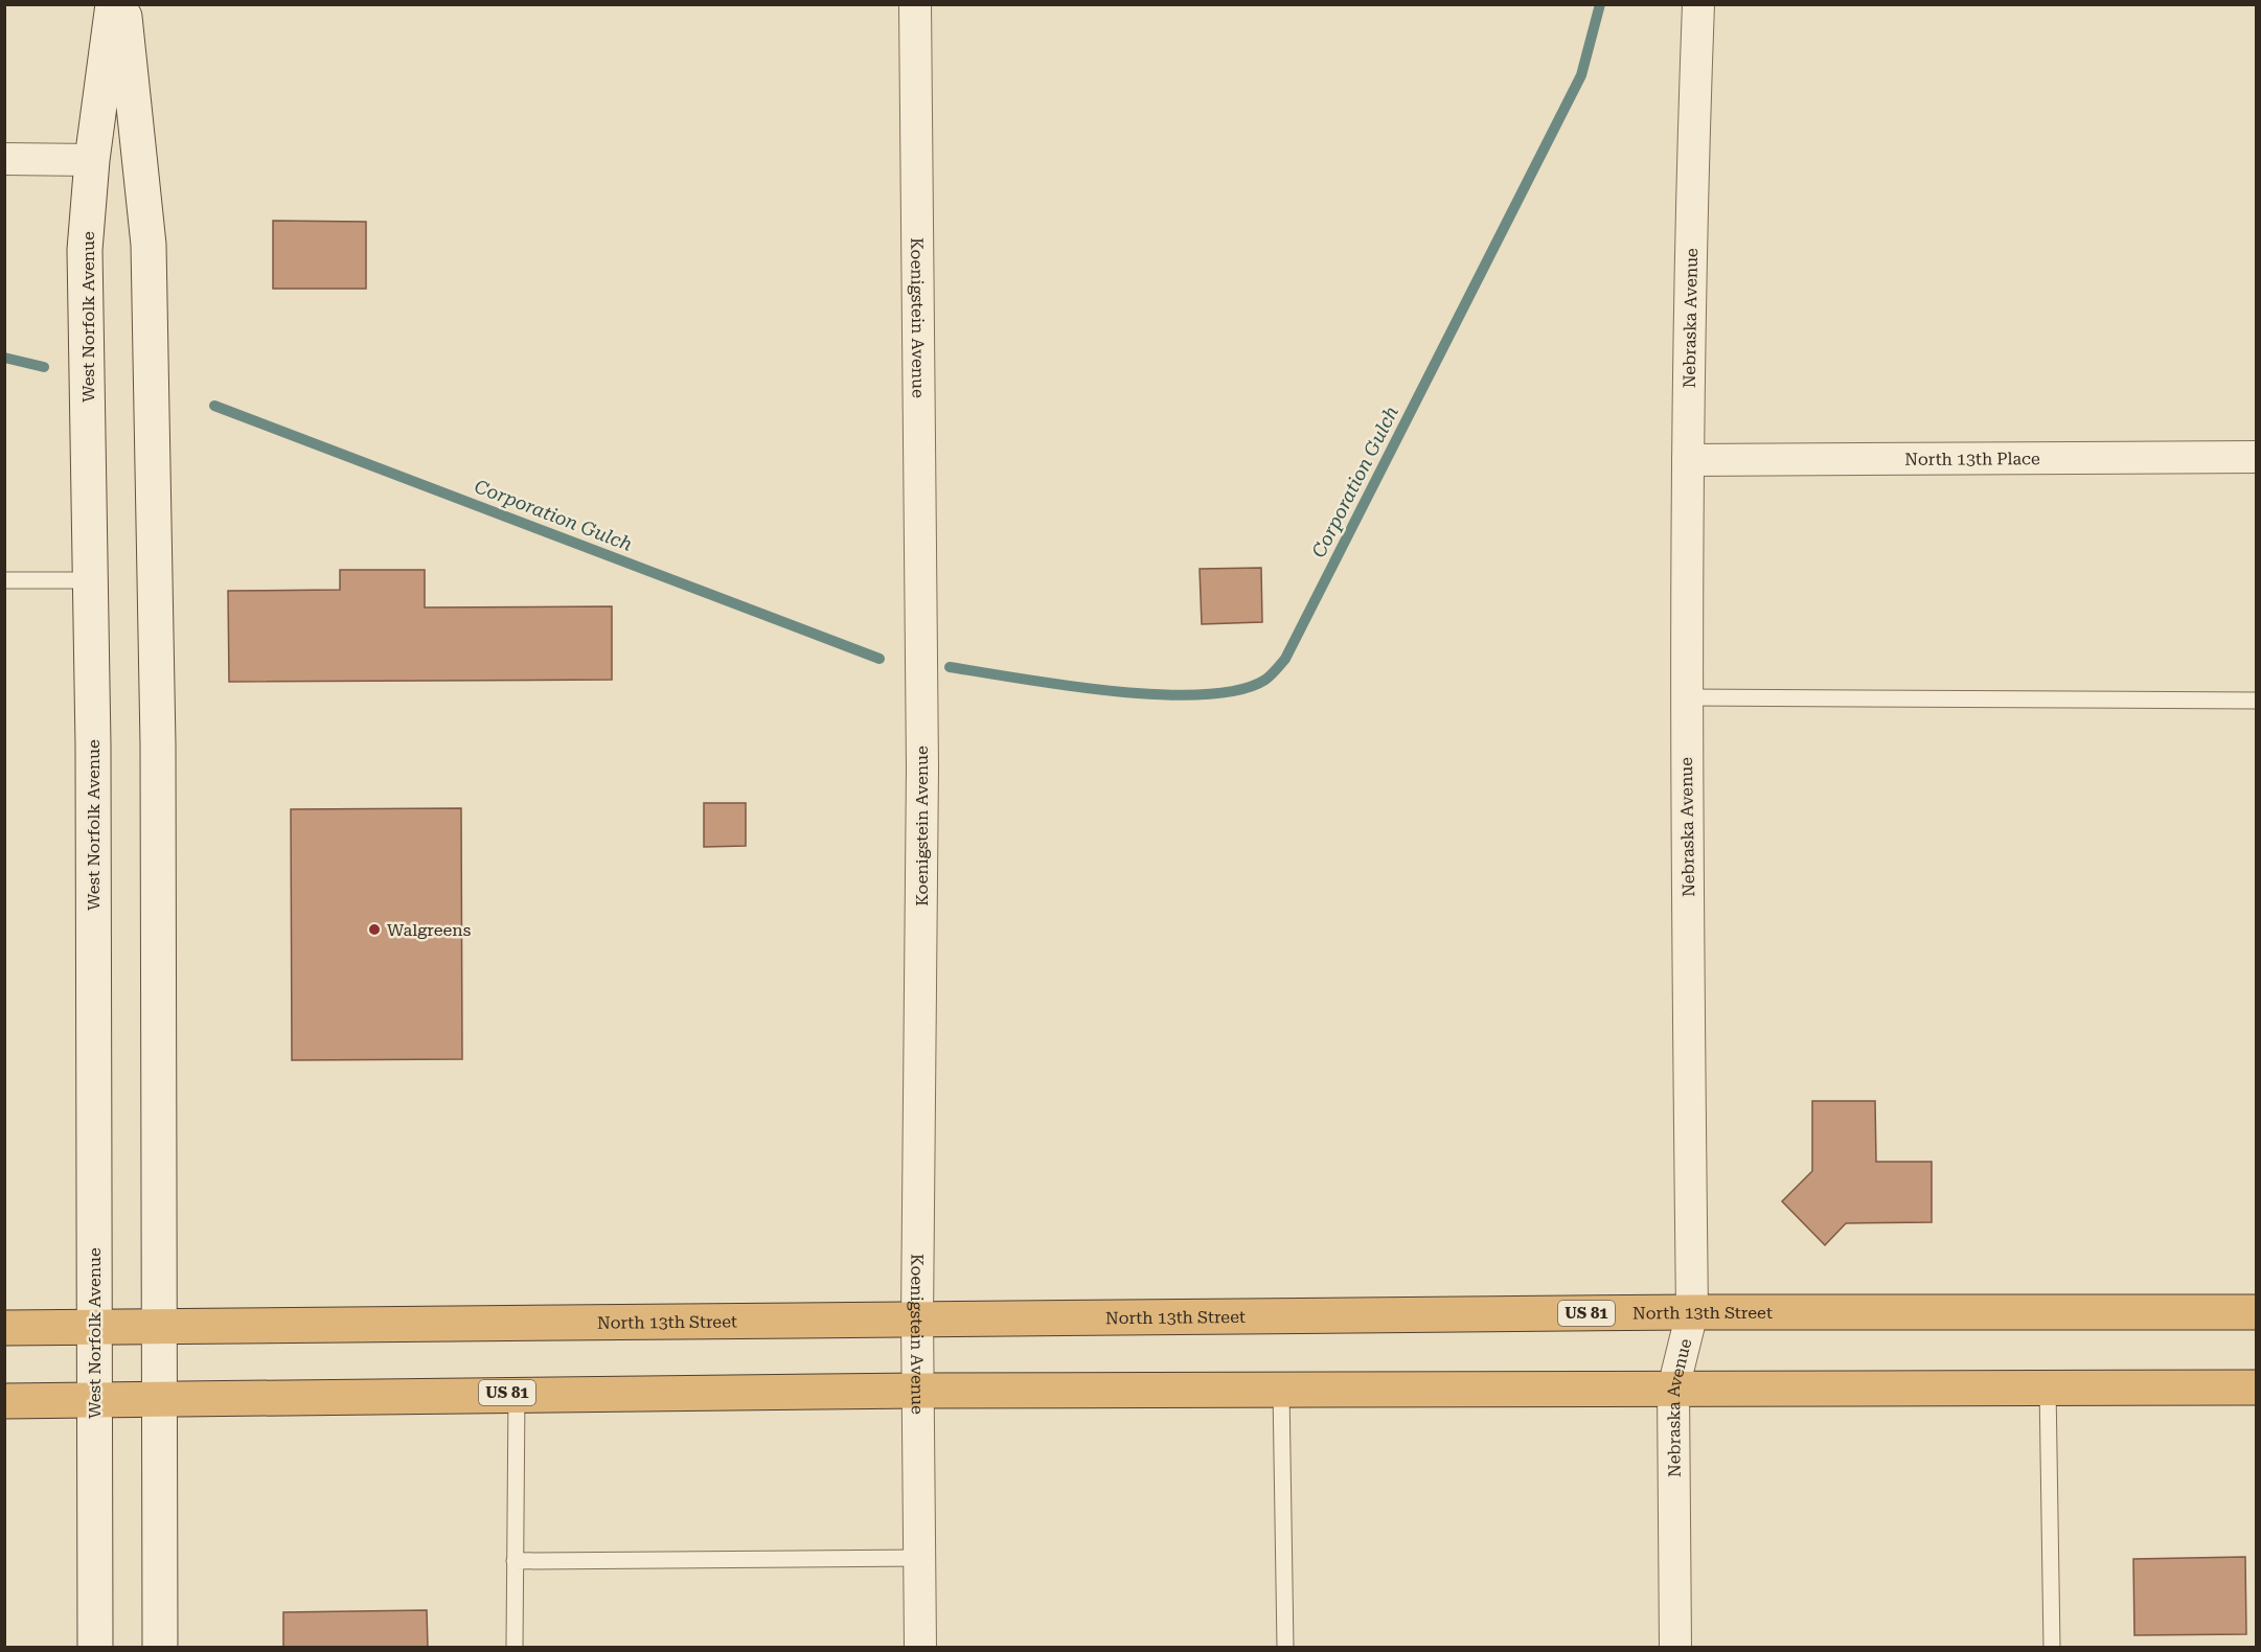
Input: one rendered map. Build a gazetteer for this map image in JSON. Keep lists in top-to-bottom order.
{
  "streets": {
    "highway": ["North 13th Street", "US 81"],
    "main road": ["West Norfolk Avenue"],
    "street": ["Koenigstein Avenue", "Nebraska Avenue", "North 13th Place"]
  },
  "crossings": [
    ["West Norfolk Avenue", "North 13th Street"],
    ["West Norfolk Avenue", "US 81"],
    ["Koenigstein Avenue", "North 13th Street"],
    ["Koenigstein Avenue", "US 81"],
    ["Nebraska Avenue", "North 13th Place"],
    ["Nebraska Avenue", "North 13th Street"],
    ["Nebraska Avenue", "US 81"],
    ["North 13th Street", "US 81"]
  ],
  "water": ["Corporation Gulch"],
  "places": ["Walgreens"]
}
